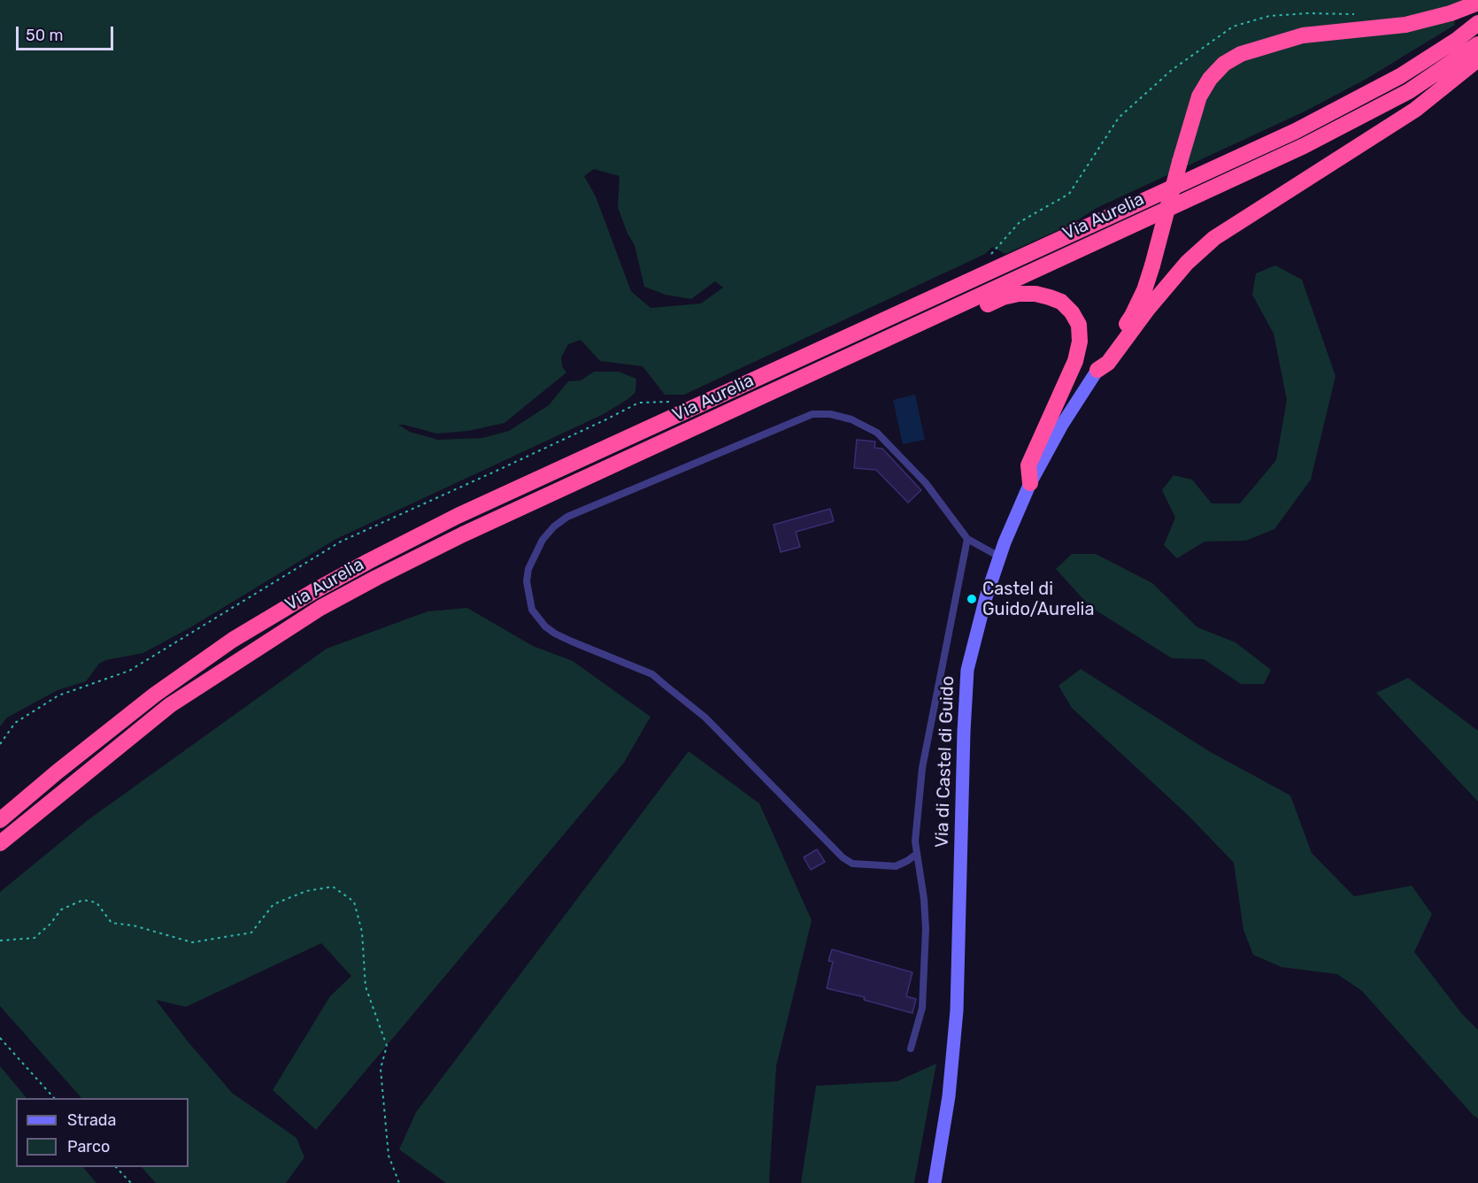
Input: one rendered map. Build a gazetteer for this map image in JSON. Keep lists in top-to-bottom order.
{
  "streets": {
    "highway": ["Via Aurelia"],
    "street": ["Via di Castel di Guido"]
  },
  "places": ["Castel di Guido/Aurelia"],
  "legend": ["Strada", "Parco"],
  "scale_bar": "50 m"
}
